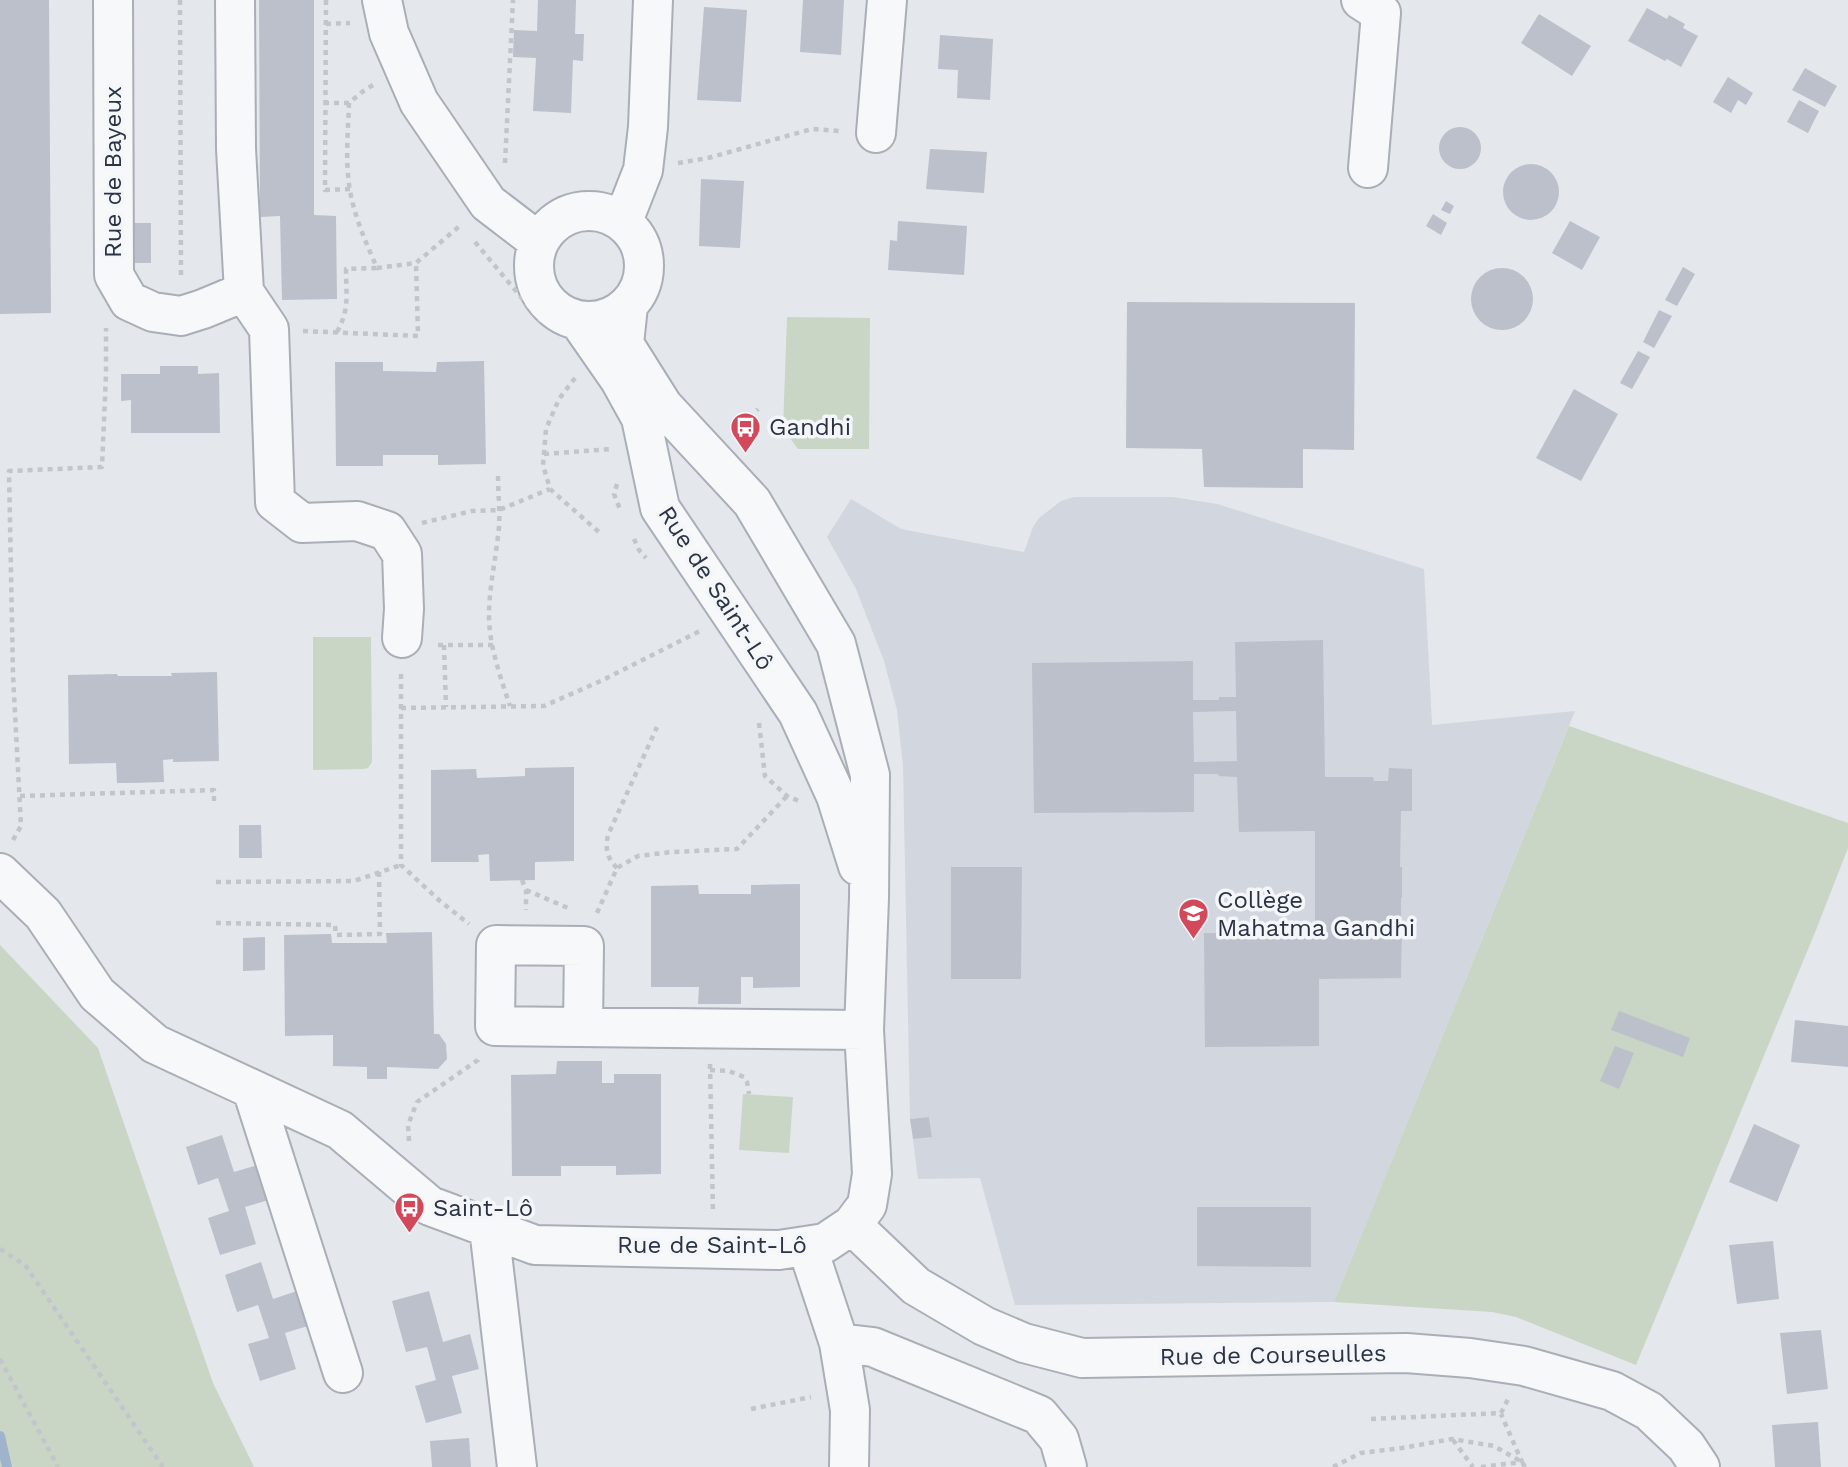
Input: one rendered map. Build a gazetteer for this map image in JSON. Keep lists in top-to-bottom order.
{
  "streets": {
    "street": ["Rue de Bayeux", "Rue de Saint-Lô", "Rue de Courseulles"]
  },
  "crossings": [
    ["Rue de Saint-Lô", "Rue de Courseulles"]
  ],
  "places": {
    "bus stop": ["Gandhi", "Saint-Lô"],
    "school or university": ["Collège Mahatma Gandhi"]
  }
}
